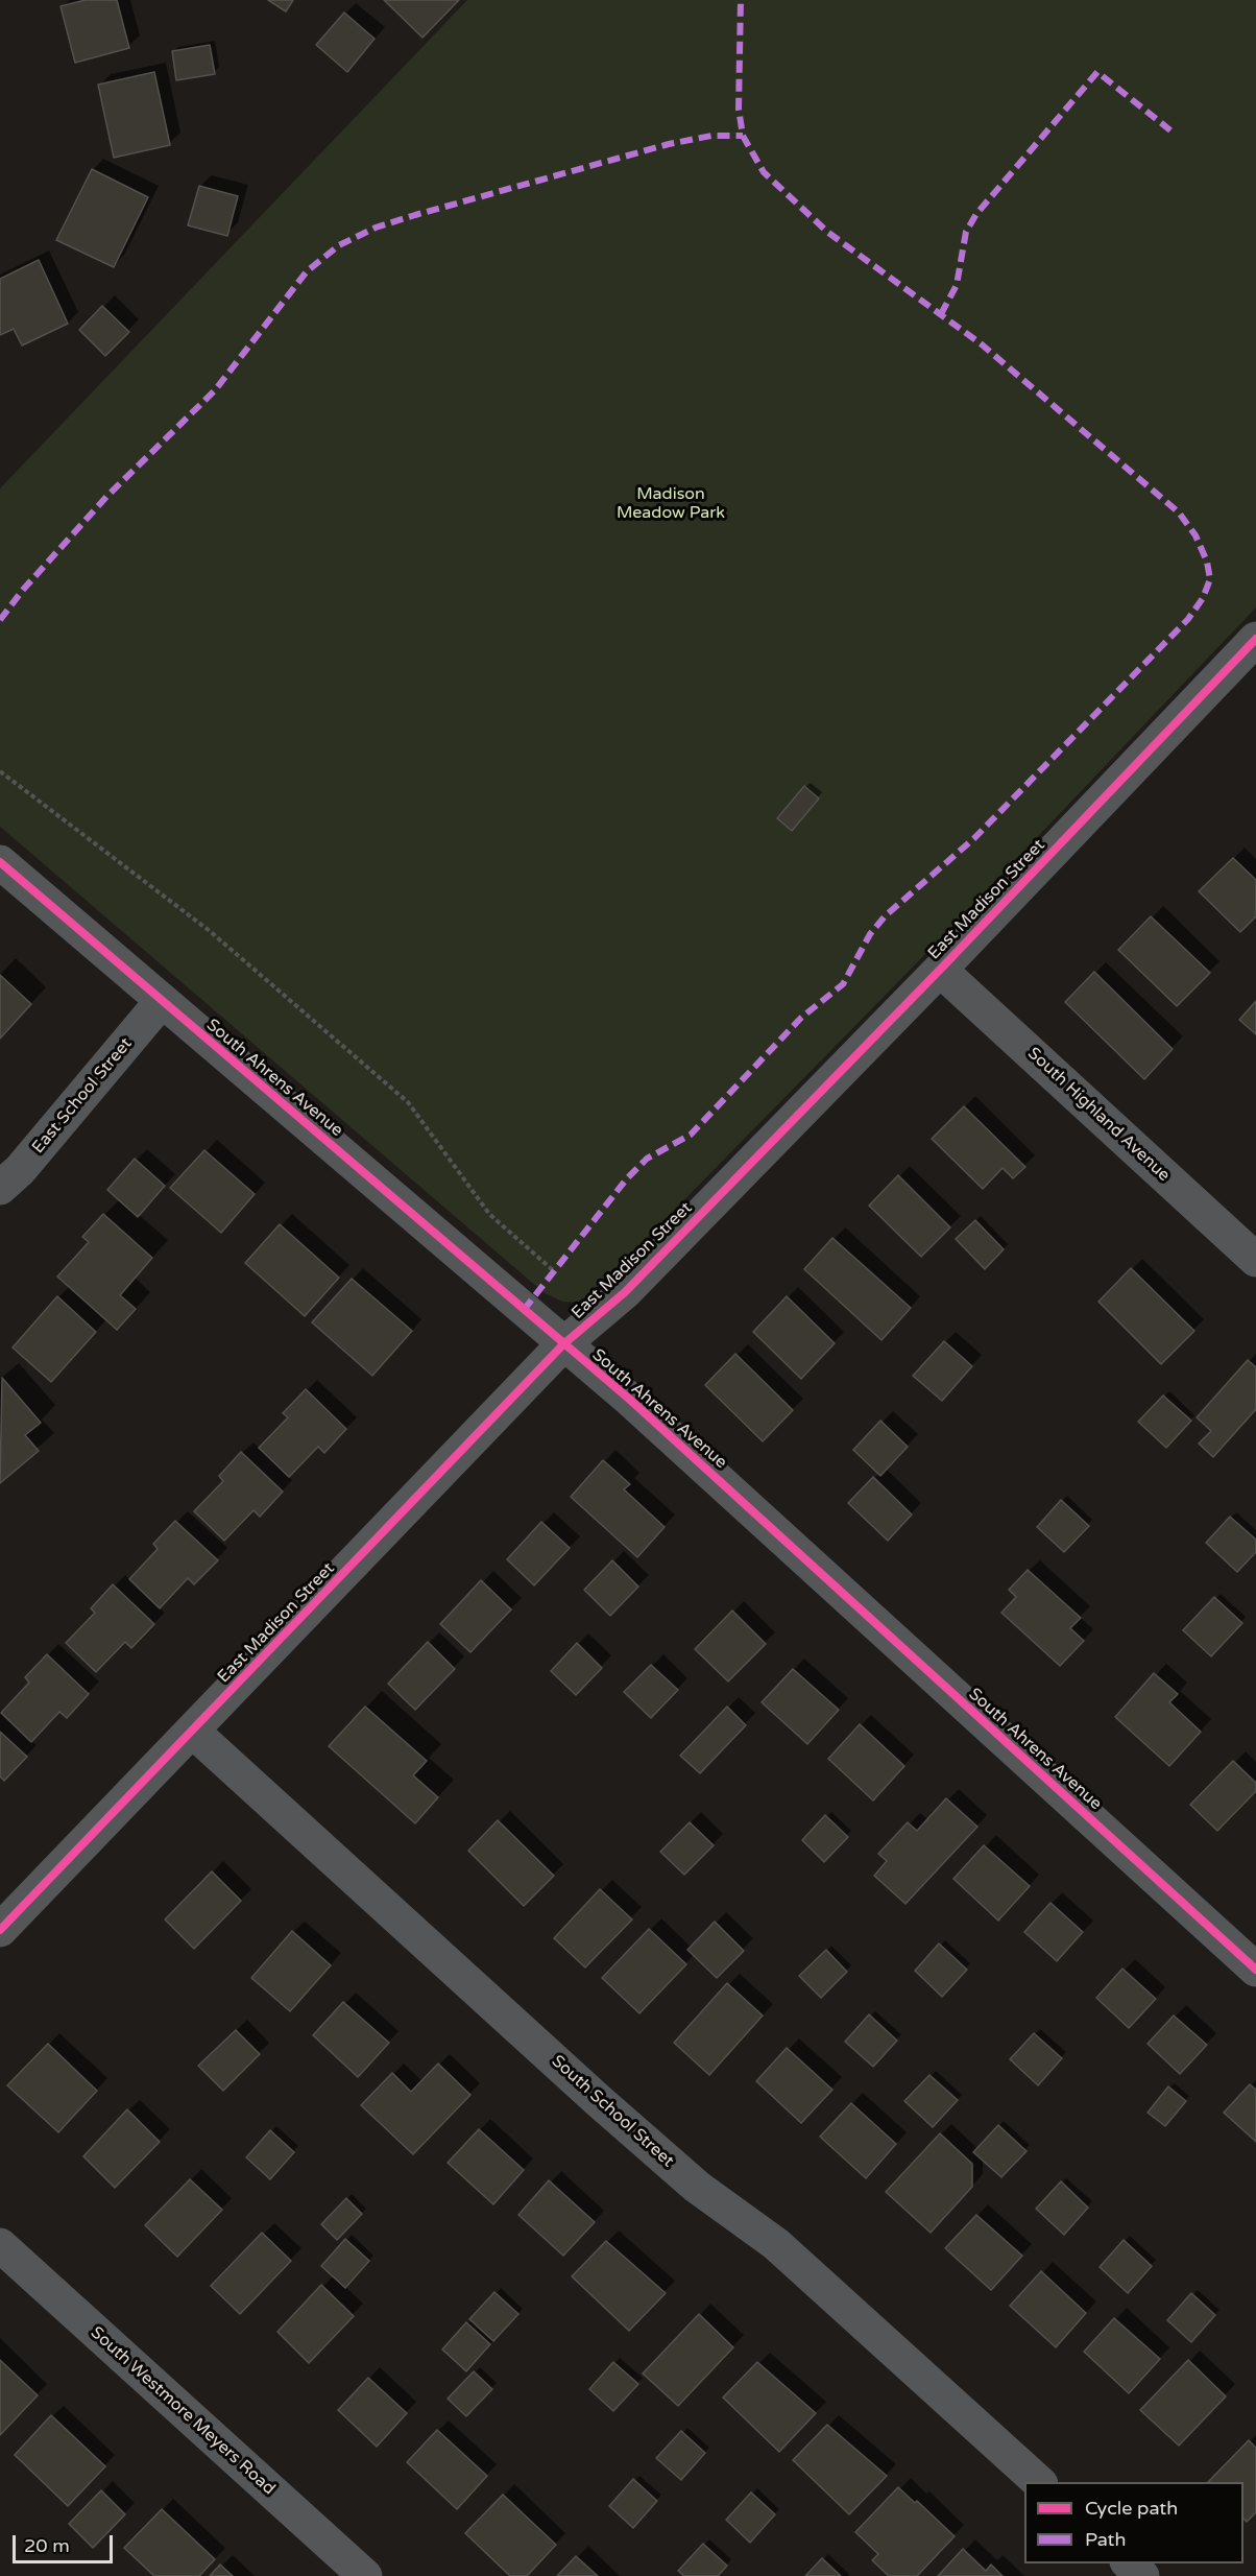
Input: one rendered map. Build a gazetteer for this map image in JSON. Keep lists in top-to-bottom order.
{
  "streets": {
    "street": [
      "East Madison Street",
      "South Ahrens Avenue",
      "East School Street",
      "South Highland Avenue",
      "South School Street",
      "South Westmore Meyers Road"
    ]
  },
  "crossings": [
    ["East Madison Street", "South Ahrens Avenue"],
    ["East Madison Street", "South Highland Avenue"],
    ["East Madison Street", "South School Street"],
    ["South Ahrens Avenue", "East School Street"]
  ],
  "parks": ["Madison Meadow Park"],
  "legend": ["Cycle path", "Path"],
  "scale_bar": "20 m"
}
